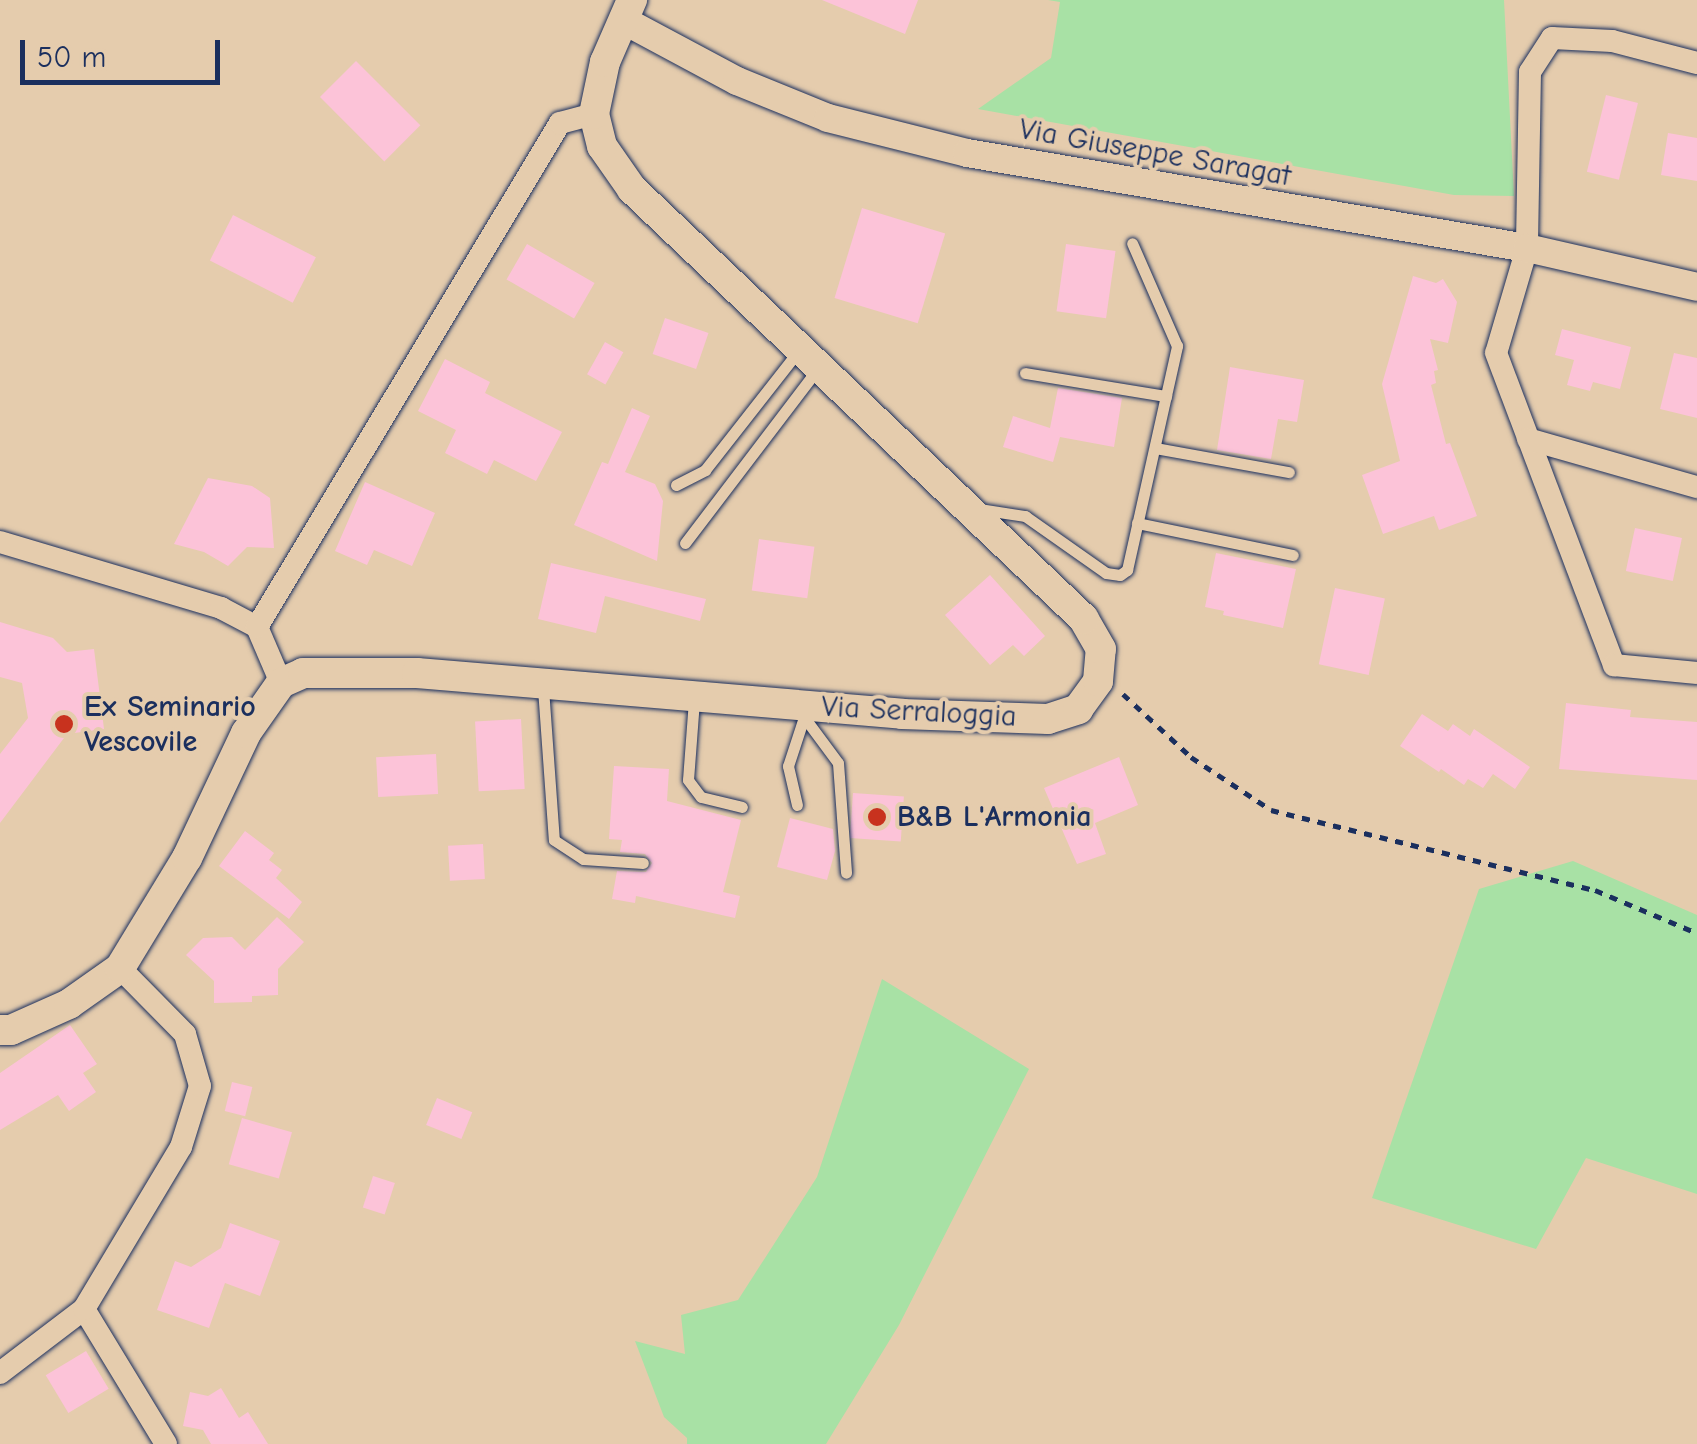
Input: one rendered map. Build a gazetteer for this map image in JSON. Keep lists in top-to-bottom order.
{
  "streets": {
    "main road": ["Via Serraloggia"],
    "street": ["Via Giuseppe Saragat"]
  },
  "places": ["Ex Seminario Vescovile", "B&B L'Armonia"],
  "scale_bar": "50 m"
}
